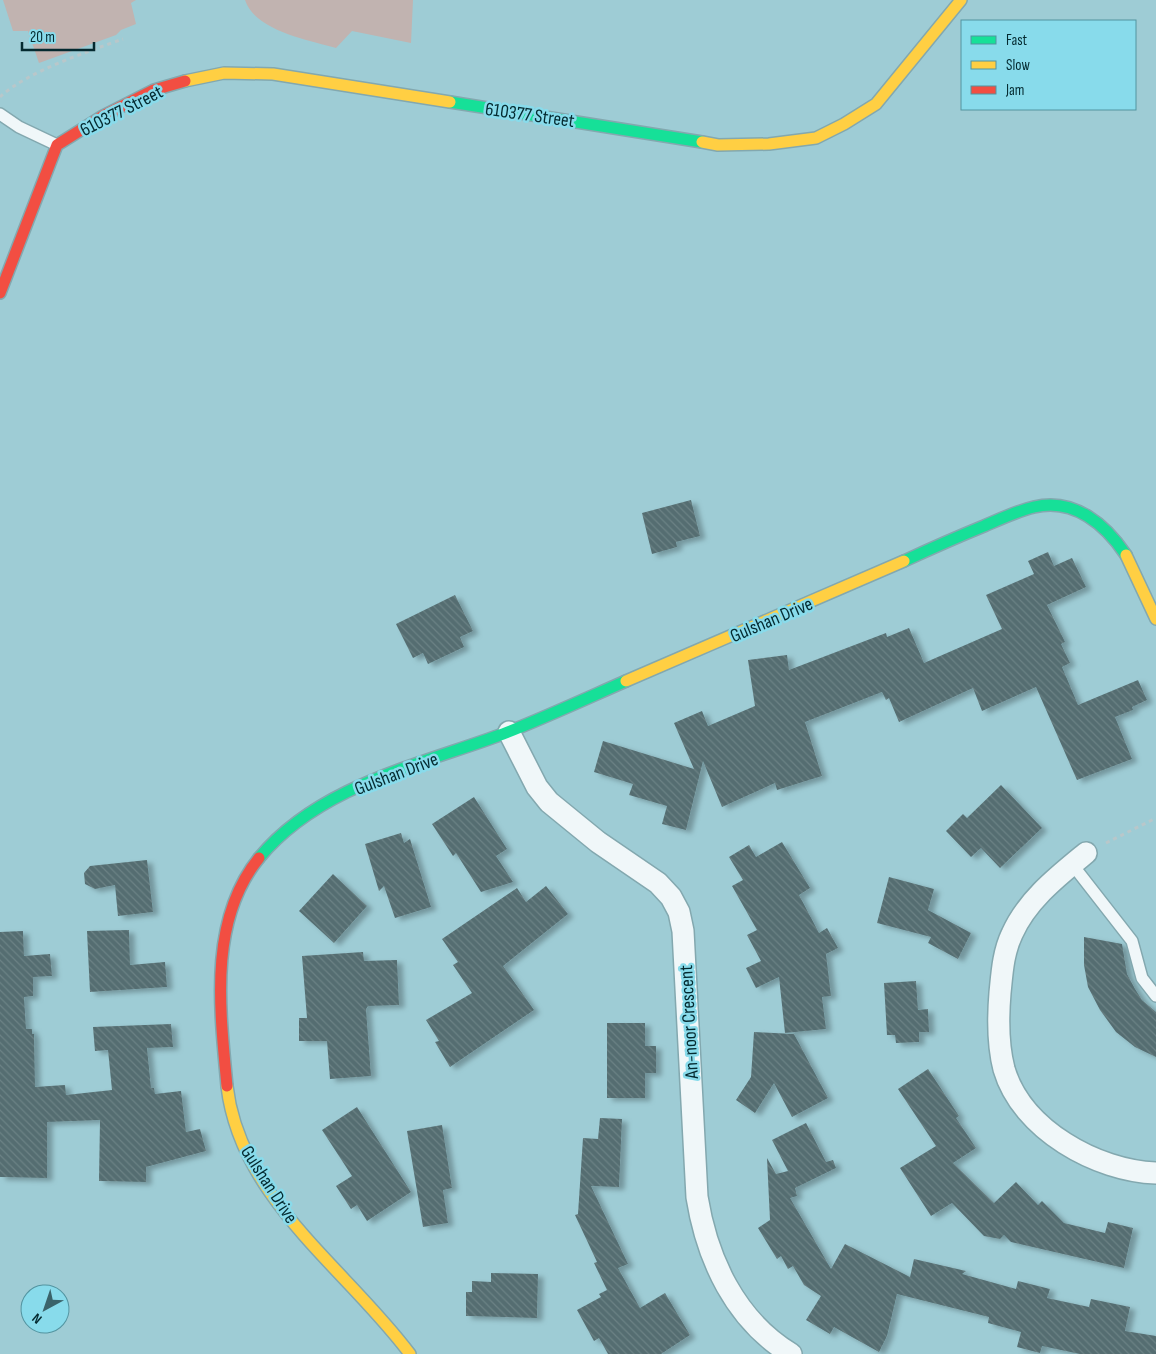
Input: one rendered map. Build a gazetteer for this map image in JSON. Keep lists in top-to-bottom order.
{
  "streets": {
    "street": ["610377 Street", "Gulshan Drive", "An-noor Crescent"]
  },
  "crossings": [
    ["Gulshan Drive", "An-noor Crescent"]
  ],
  "legend": ["Fast", "Slow", "Jam"],
  "scale_bar": "20 m",
  "north": "bottom left"
}
